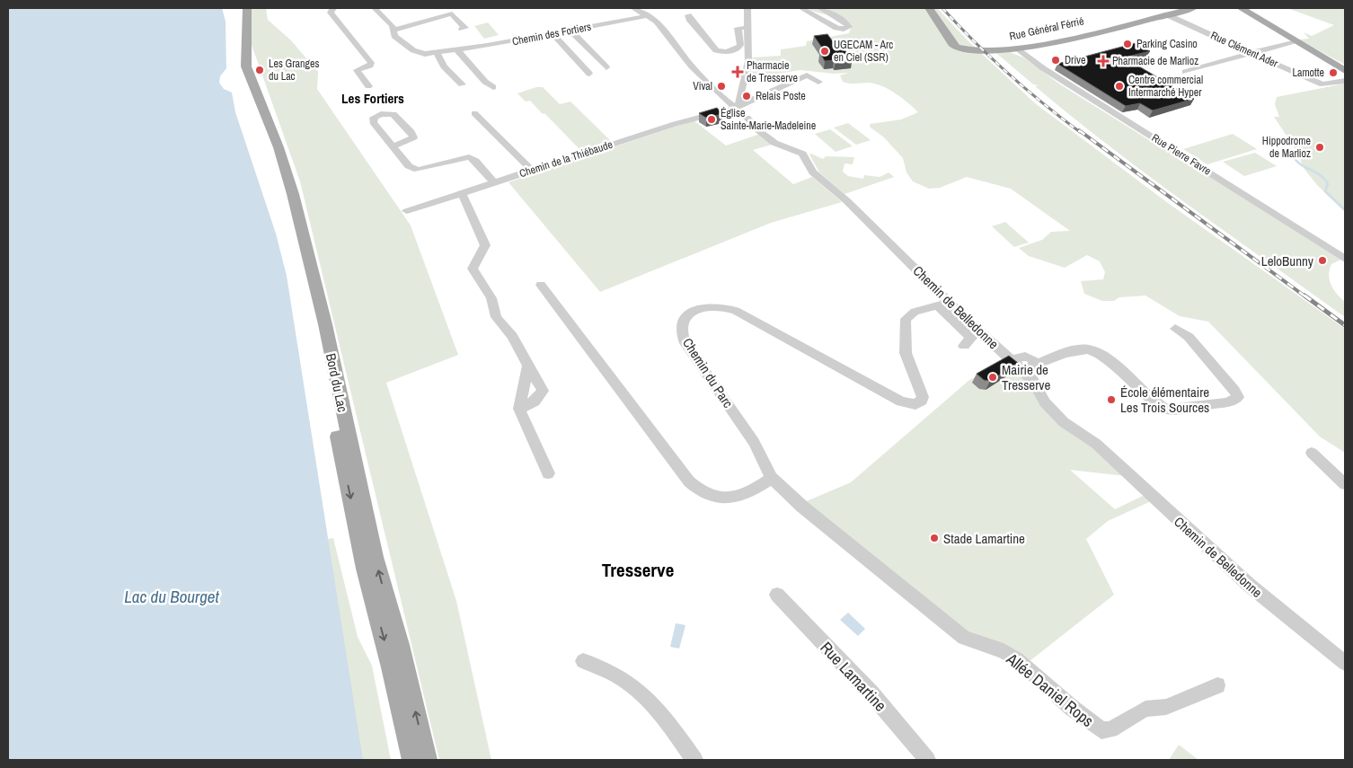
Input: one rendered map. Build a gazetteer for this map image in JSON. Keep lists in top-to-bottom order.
{
  "streets": {
    "main road": ["Rue Général Férrié", "Bord du Lac"],
    "street": [
      "Chemin des Fortiers",
      "Rue Clément Ader",
      "Rue Pierre Favre",
      "Chemin de la Thiébaude",
      "Chemin de Belledonne",
      "Chemin du Parc",
      "Rue Lamartine",
      "Allée Daniel Rops"
    ]
  },
  "crossings": [
    ["Rue Général Férrié", "Rue Clément Ader"],
    ["Rue Général Férrié", "Rue Pierre Favre"],
    ["Chemin des Fortiers", "Chemin de Belledonne"],
    ["Chemin de la Thiébaude", "Chemin de Belledonne"],
    ["Chemin de Belledonne", "Chemin du Parc"],
    ["Chemin du Parc", "Allée Daniel Rops"]
  ],
  "districts": ["Les Fortiers", "Tresserve"],
  "water": ["Lac du Bourget"],
  "places": {
    "other": [
      "Parking Casino",
      "UGECAM - Arc en Ciel (SSR)",
      "Drive",
      "Les Granges du Lac",
      "Lamotte",
      "Vival",
      "Centre commercial Intermarché Hyper",
      "Relais Poste",
      "Église Sainte-Marie-Madeleine",
      "Hippodrome de Marlioz",
      "LeloBunny",
      "Mairie de Tresserve",
      "École élémentaire Les Trois Sources",
      "Stade Lamartine"
    ],
    "health": ["Pharmacie de Marlioz", "Pharmacie de Tresserve"]
  }
}
